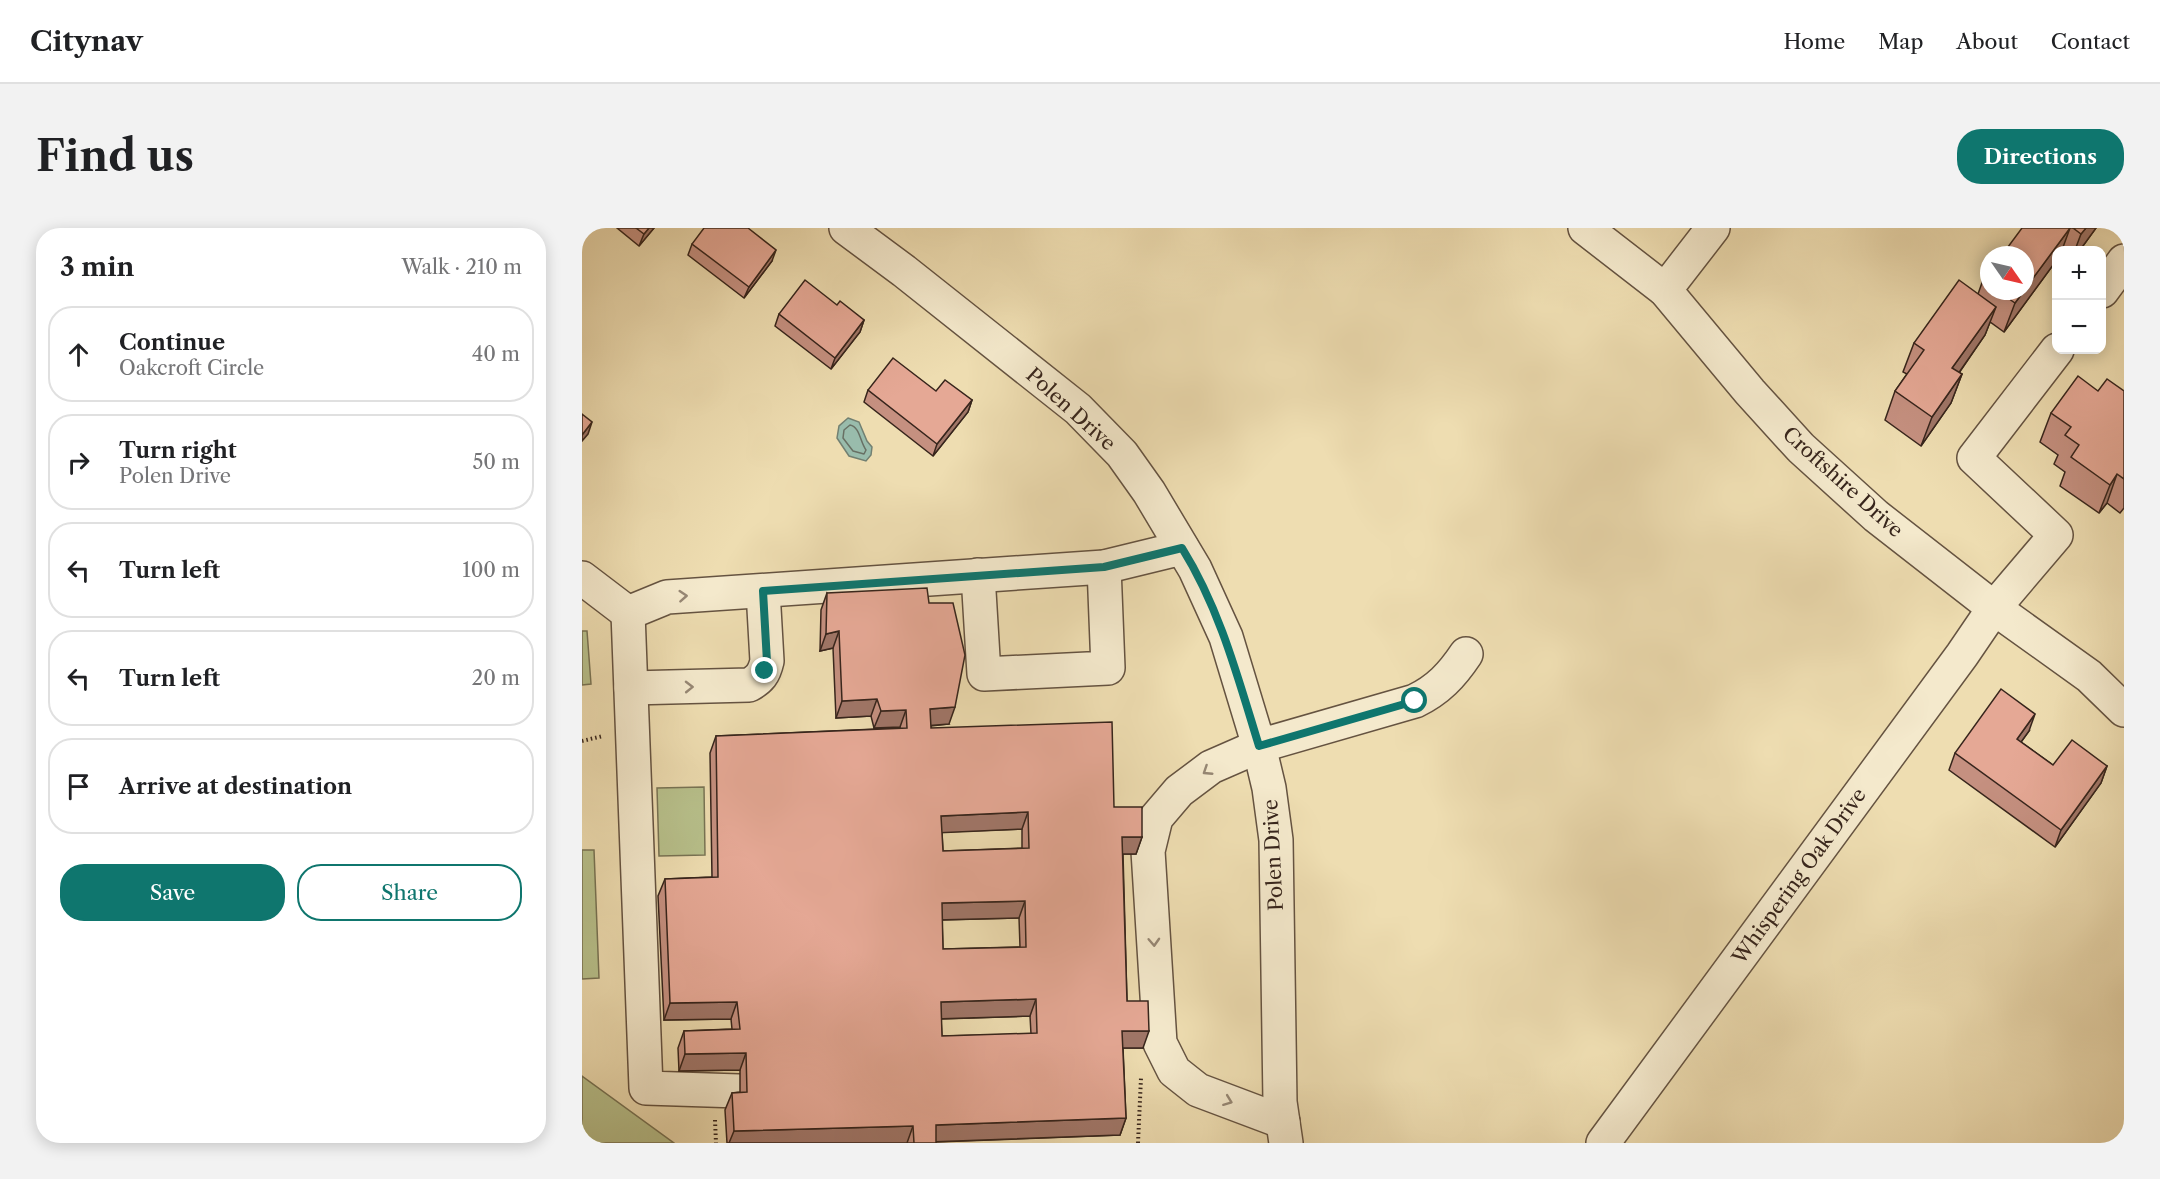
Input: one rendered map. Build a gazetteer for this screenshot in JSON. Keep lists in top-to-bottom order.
{
  "streets": {
    "street": ["Polen Drive", "Croftshire Drive", "Whispering Oak Drive"]
  },
  "crossings": [
    ["Croftshire Drive", "Whispering Oak Drive"]
  ],
  "north": "bottom right",
  "page": {
    "header": "Citynav",
    "nav": [
      "Home",
      "Map",
      "About",
      "Contact"
    ],
    "buttons": [
      "Directions",
      ["Save", "Share"]
    ],
    "title": "Find us",
    "heading": ["3 min", "Walk · 210 m"],
    "map_buttons": ["+", "−"],
    "list": [
      ["Continue", "Oakcroft Circle", "40 m"],
      ["Turn right", "Polen Drive", "50 m"],
      ["Turn left", "100 m"],
      ["Turn left", "20 m"],
      "Arrive at destination"
    ]
  }
}
